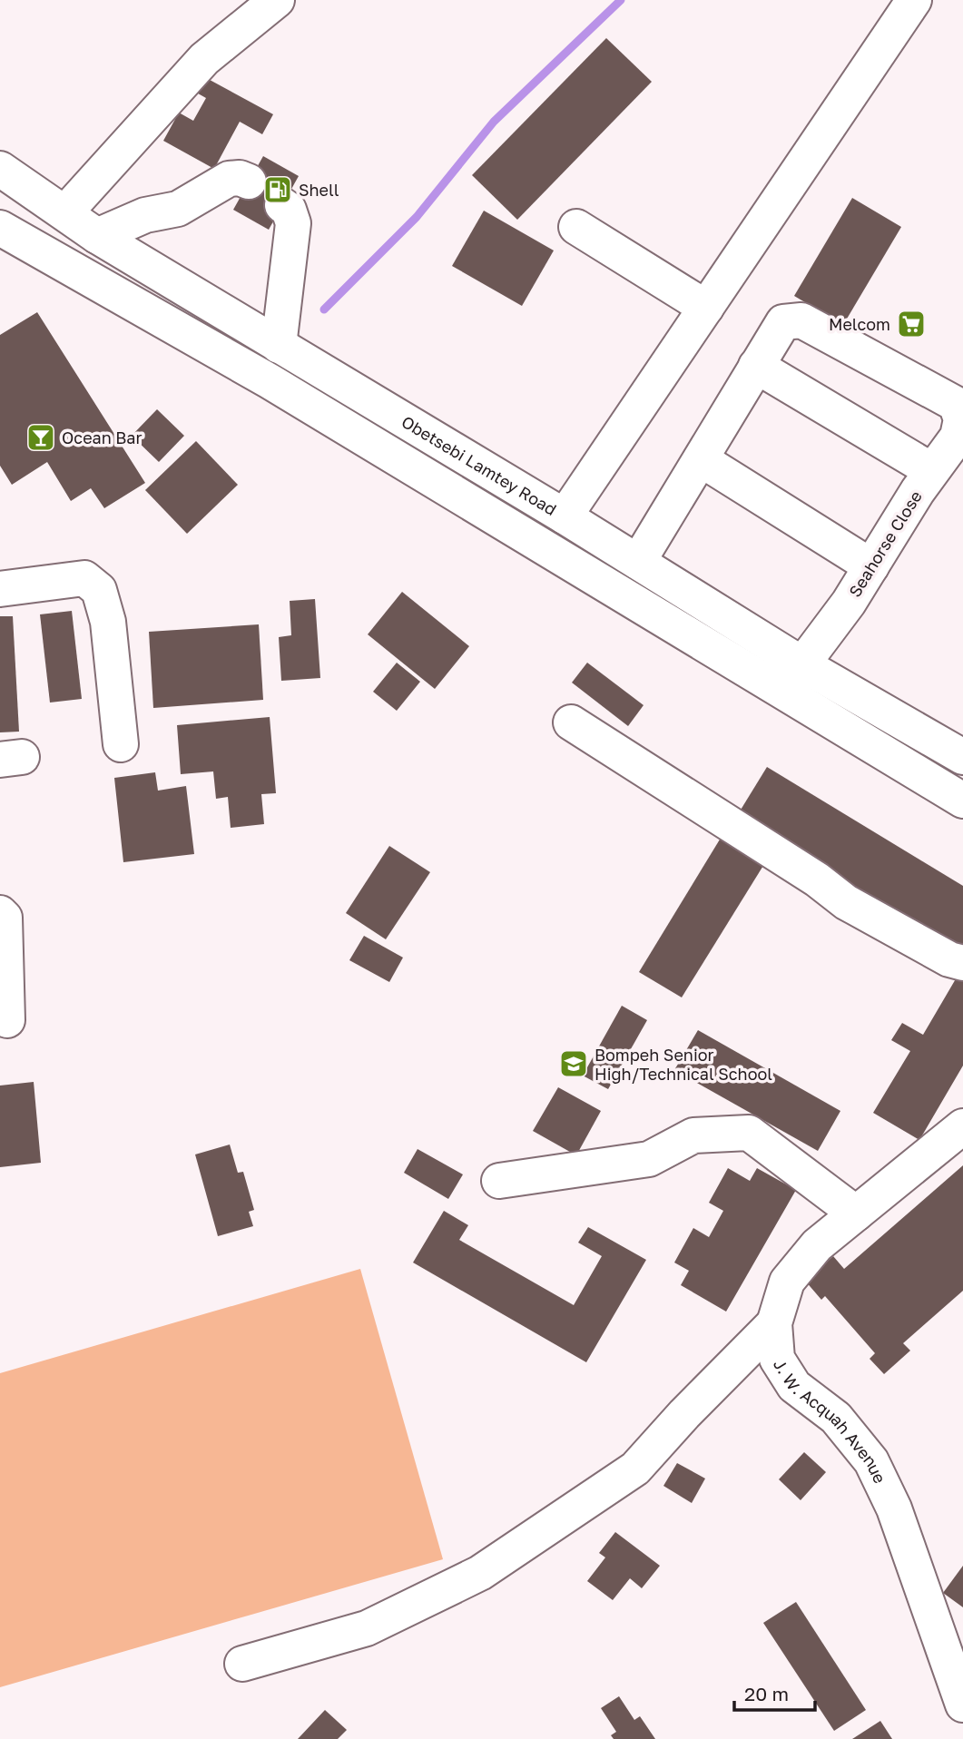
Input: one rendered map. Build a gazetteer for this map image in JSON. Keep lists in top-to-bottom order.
{
  "streets": {
    "main road": ["Obetsebi Lamtey Road", "Seahorse Close", "J. W. Acquah Avenue"]
  },
  "crossings": [
    ["Obetsebi Lamtey Road", "Seahorse Close"]
  ],
  "places": {
    "fuel station": ["Shell"],
    "supermarket": ["Melcom"],
    "bar": ["Ocean Bar"],
    "school or university": ["Bompeh Senior High/Technical School"]
  },
  "scale_bar": "20 m"
}
